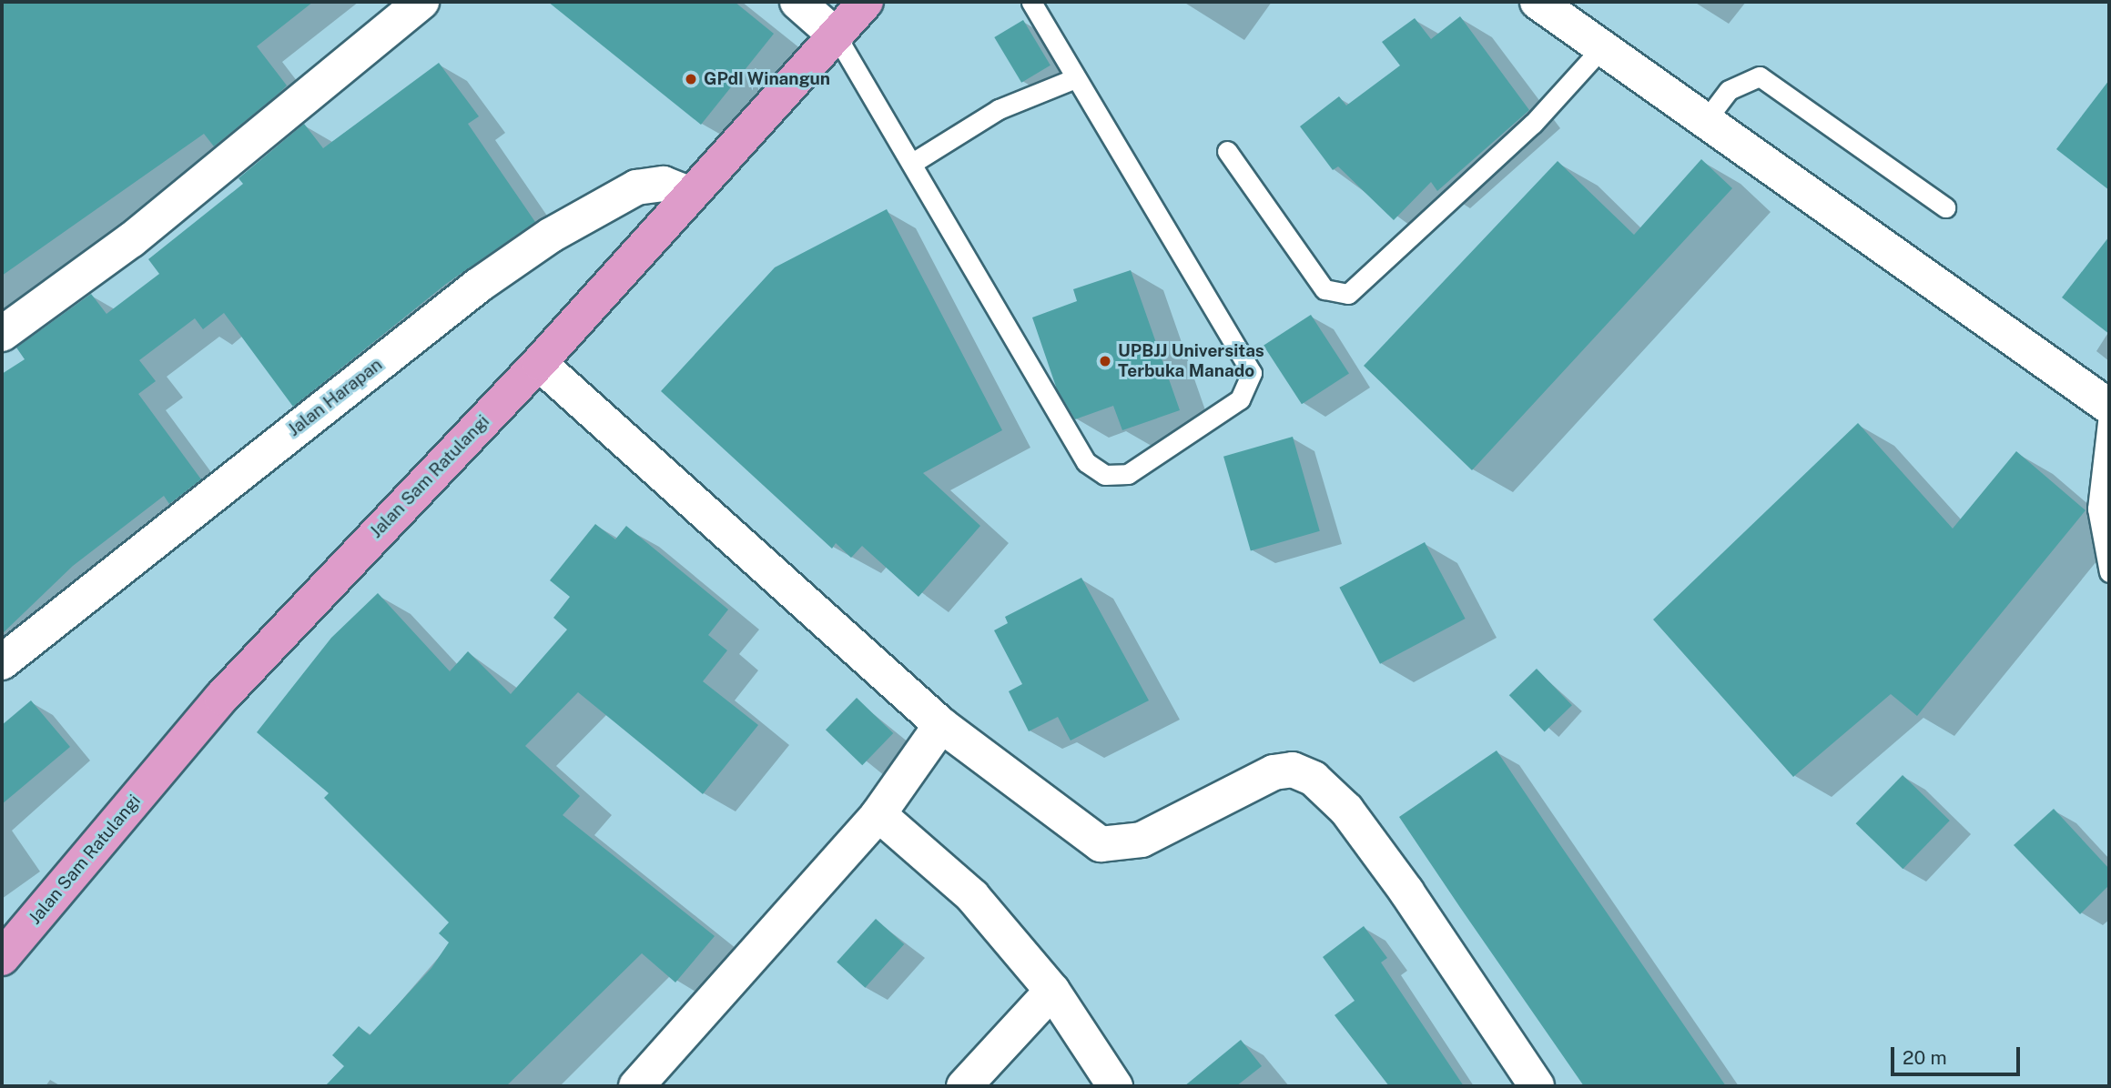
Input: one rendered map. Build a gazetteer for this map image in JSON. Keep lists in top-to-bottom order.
{
  "streets": {
    "highway": ["Jalan Sam Ratulangi"],
    "street": ["Jalan Harapan"]
  },
  "crossings": [
    ["Jalan Harapan", "Jalan Sam Ratulangi"]
  ],
  "places": ["GPdI Winangun", "UPBJJ Universitas Terbuka Manado"],
  "scale_bar": "20 m"
}
